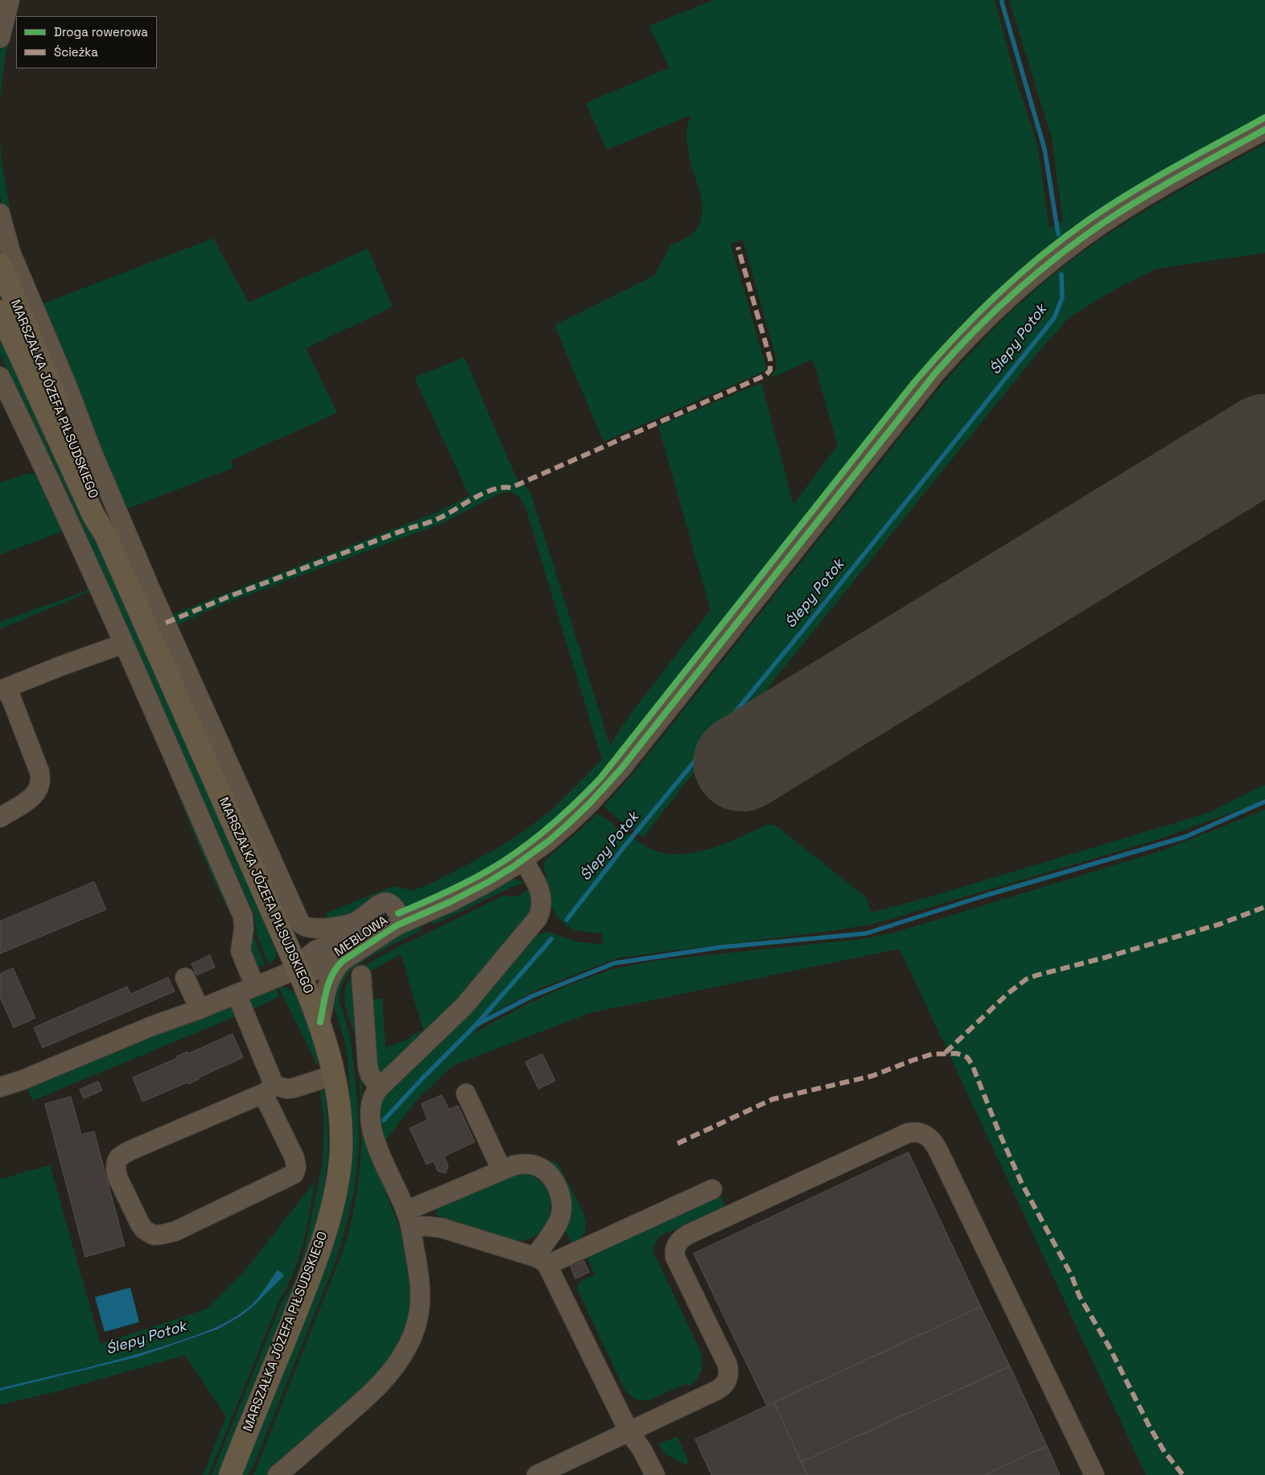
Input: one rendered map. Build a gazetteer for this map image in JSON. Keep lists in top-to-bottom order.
{
  "streets": {
    "main road": ["MARSZAŁKA JÓZEFA PIŁSUDSKIEGO"],
    "street": ["MEBLOWA"]
  },
  "crossings": [
    ["MARSZAŁKA JÓZEFA PIŁSUDSKIEGO", "MEBLOWA"]
  ],
  "water": ["Ślepy Potok"],
  "legend": ["Droga rowerowa", "Ścieżka"]
}
